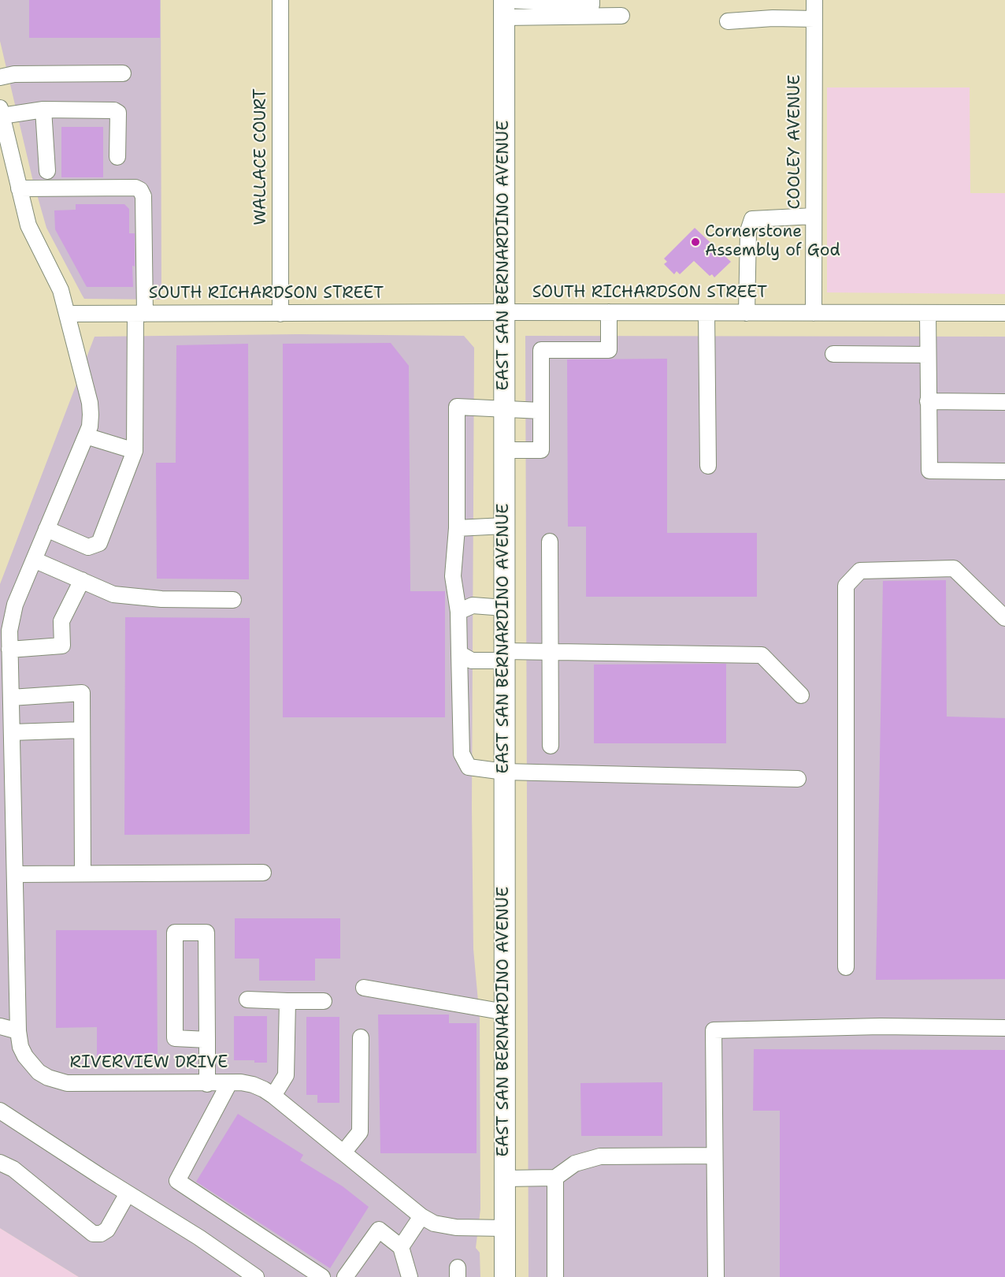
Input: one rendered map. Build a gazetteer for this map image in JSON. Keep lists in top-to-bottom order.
{
  "streets": {
    "main road": ["EAST SAN BERNARDINO AVENUE"],
    "street": [
      "COOLEY AVENUE",
      "WALLACE COURT",
      "SOUTH RICHARDSON STREET",
      "RIVERVIEW DRIVE"
    ]
  },
  "crossings": [
    ["COOLEY AVENUE", "SOUTH RICHARDSON STREET"],
    ["WALLACE COURT", "SOUTH RICHARDSON STREET"],
    ["EAST SAN BERNARDINO AVENUE", "SOUTH RICHARDSON STREET"],
    ["EAST SAN BERNARDINO AVENUE", "RIVERVIEW DRIVE"],
    ["SOUTH RICHARDSON STREET", "RIVERVIEW DRIVE"]
  ],
  "places": ["Cornerstone Assembly of God"]
}
